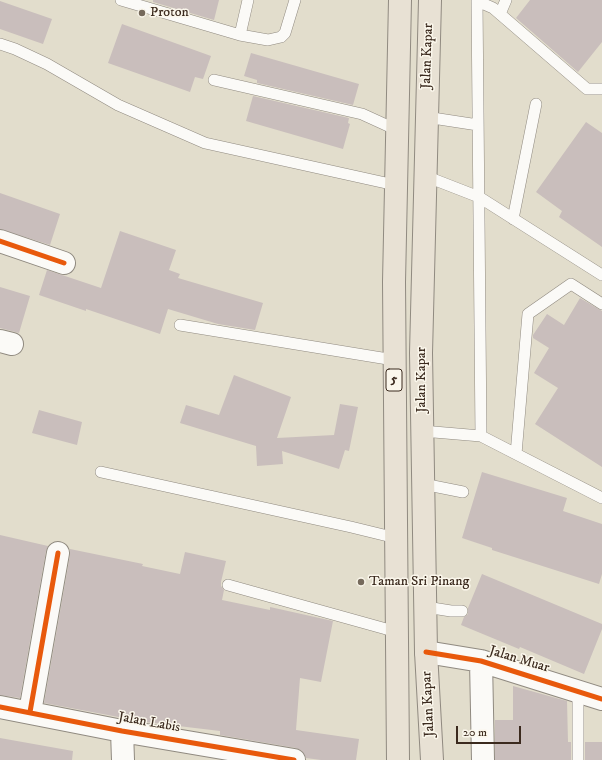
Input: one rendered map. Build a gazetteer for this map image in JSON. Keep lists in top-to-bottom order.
{
  "streets": {
    "highway": ["Jalan Kapar", "5"],
    "street": ["Jalan Muar", "Jalan Labis"]
  },
  "crossings": [
    ["Jalan Kapar", "Jalan Muar"]
  ],
  "places": ["Proton", "Taman Sri Pinang"],
  "scale_bar": "20 m"
}
